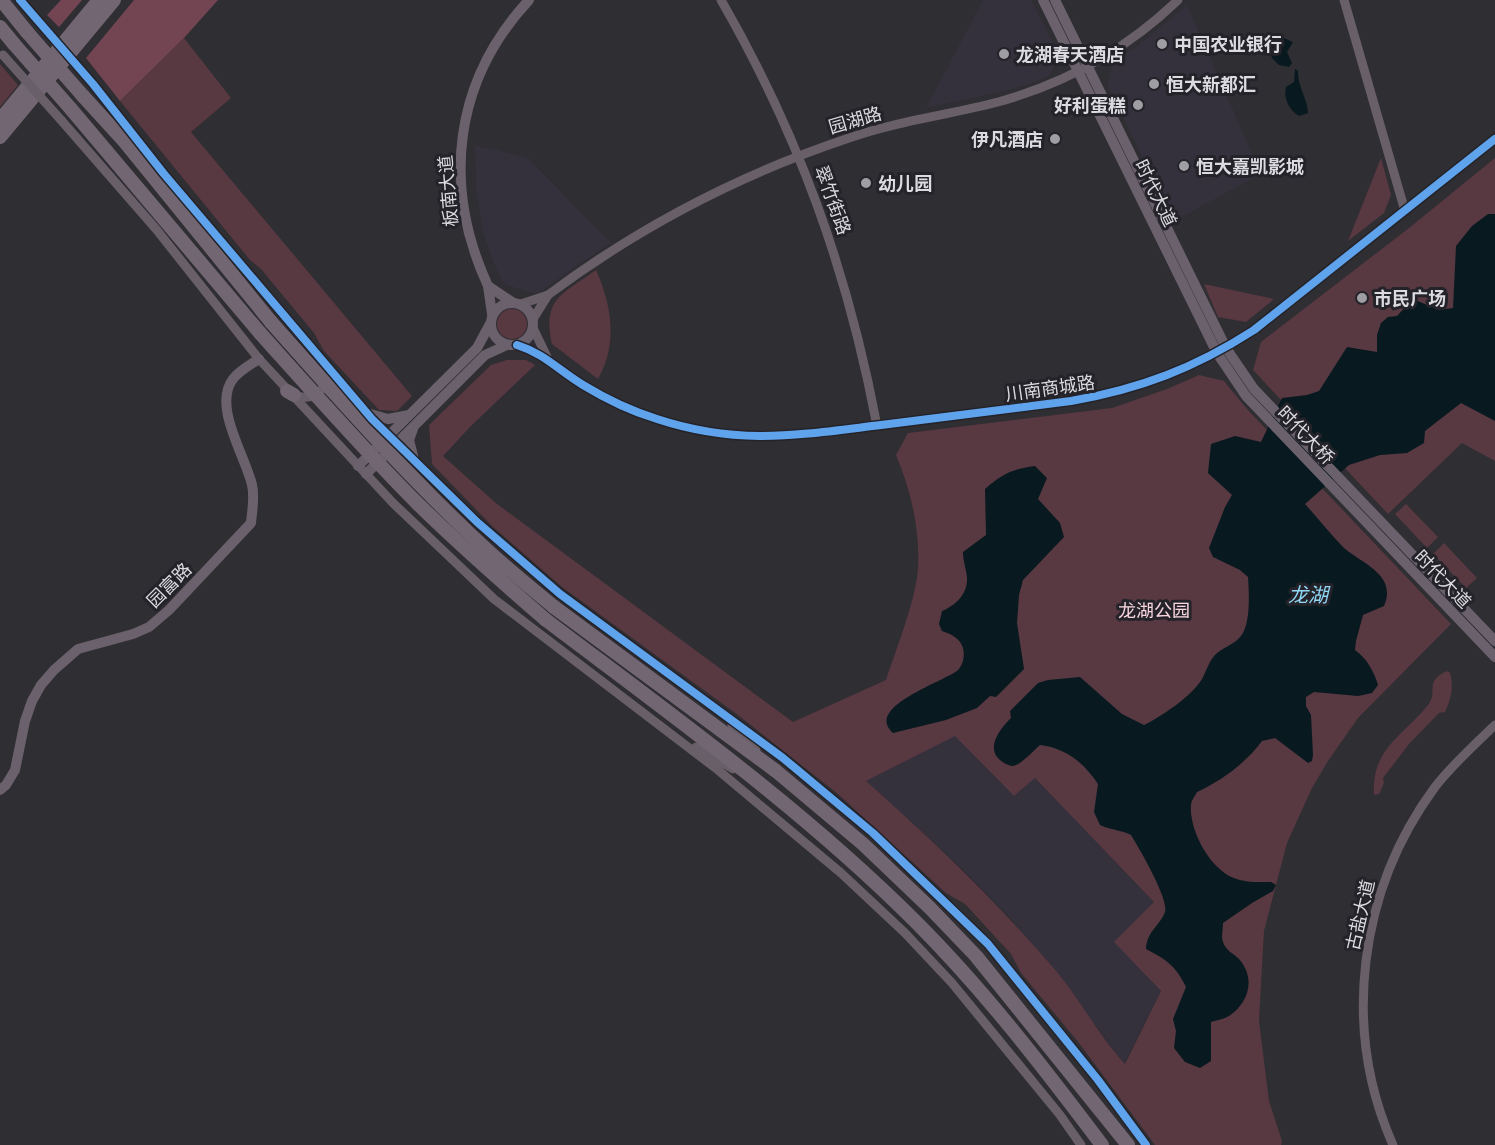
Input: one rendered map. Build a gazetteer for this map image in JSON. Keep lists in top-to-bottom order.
{
  "streets": {
    "main road": [
      "板南大道",
      "时代大道",
      "时代大桥",
      "园富路"
    ],
    "street": [
      "园湖路",
      "翠竹街路",
      "川南商城路",
      "古盐大道"
    ]
  },
  "crossings": [
    ["园湖路", "时代大道"],
    ["园湖路", "翠竹街路"],
    ["时代大道", "川南商城路"],
    ["时代大道", "时代大桥"],
    ["翠竹街路", "川南商城路"]
  ],
  "water": ["龙湖"],
  "parks": ["龙湖公园"],
  "places": [
    "中国农业银行",
    "龙湖春天酒店",
    "恒大新都汇",
    "好利蛋糕",
    "伊凡酒店",
    "恒大嘉凯影城",
    "幼儿园",
    "市民广场"
  ]
}
